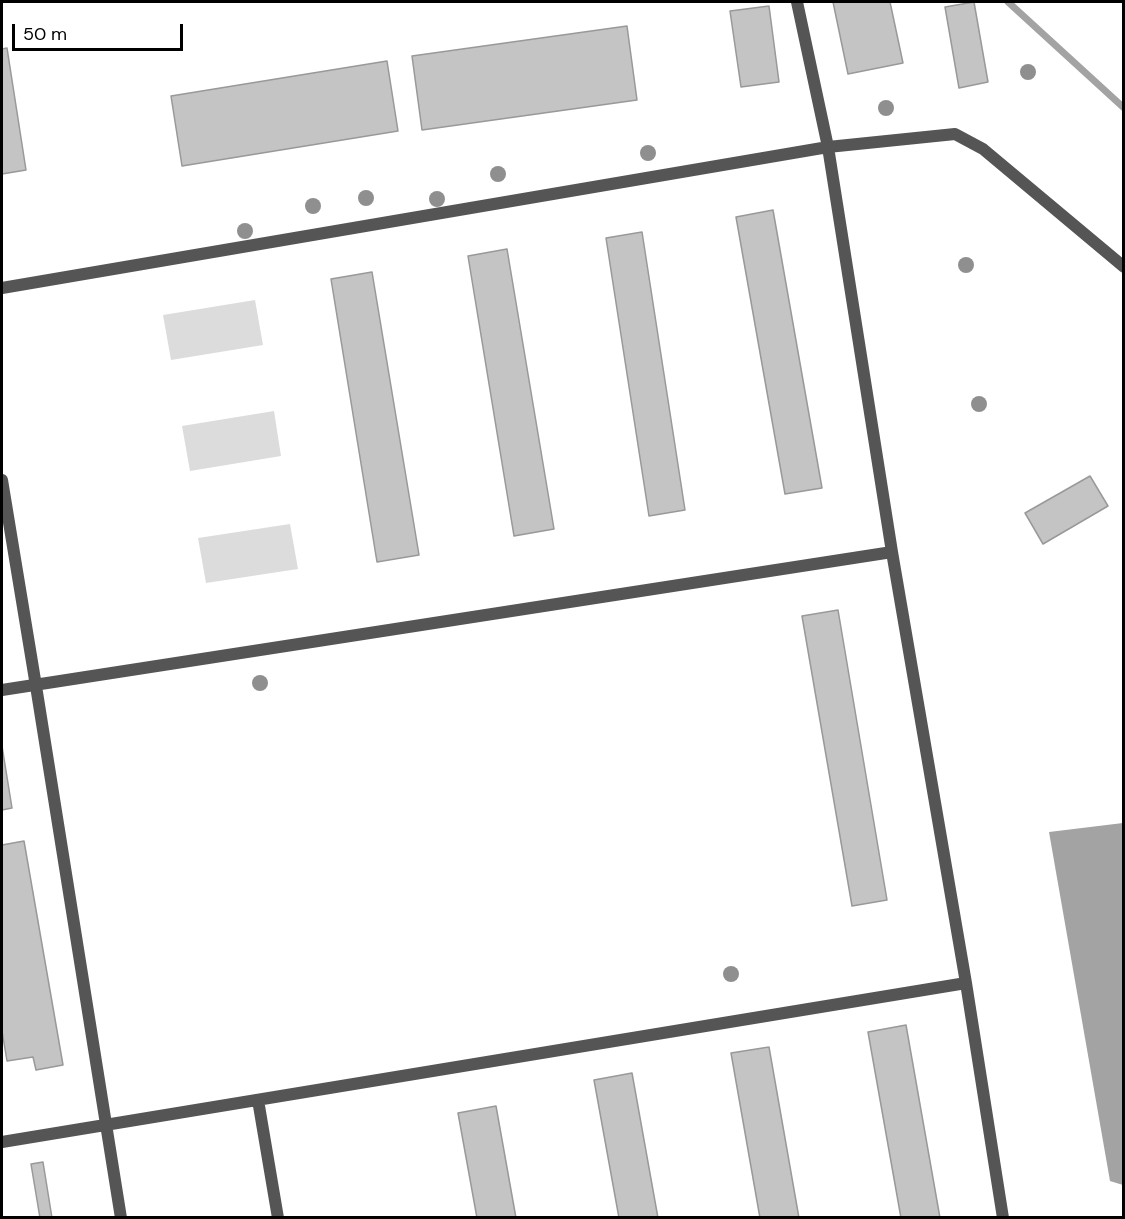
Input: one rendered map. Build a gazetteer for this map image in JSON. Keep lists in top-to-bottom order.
{
  "scale_bar": "50 m"
}
